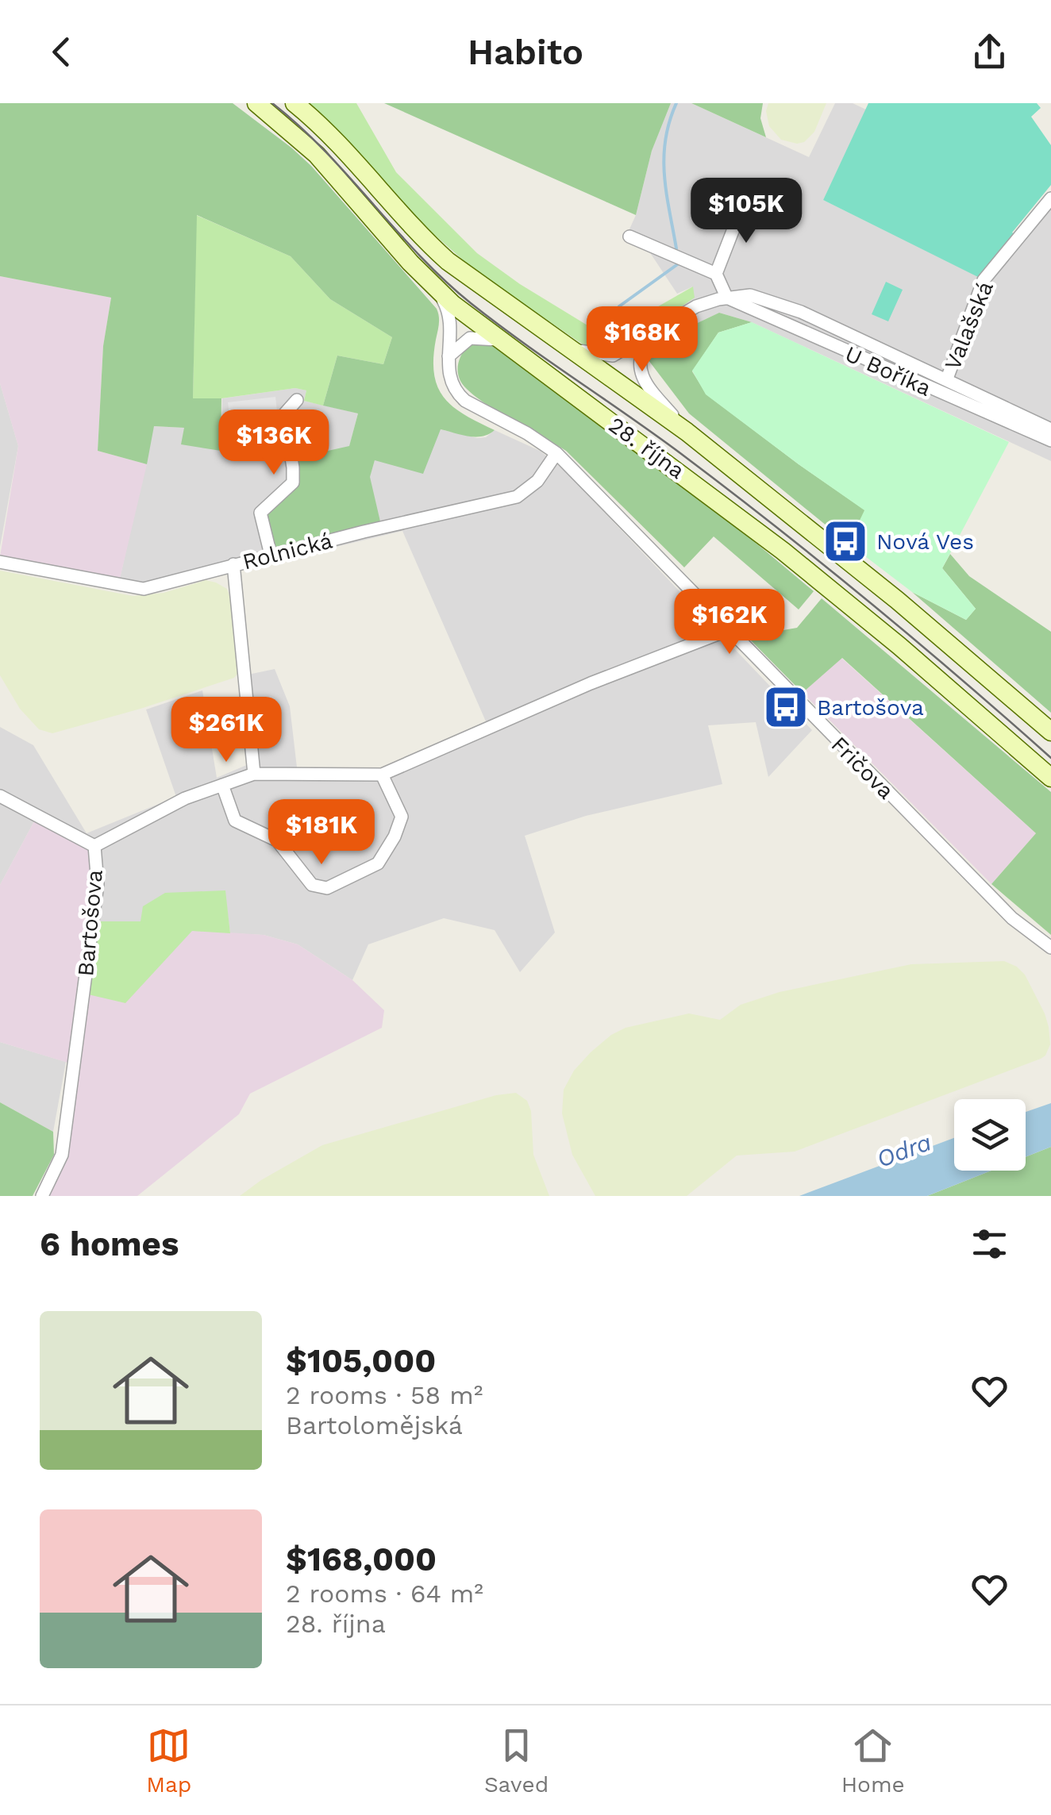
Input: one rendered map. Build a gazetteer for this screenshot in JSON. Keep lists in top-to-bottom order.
{
  "streets": {
    "main road": ["28. října"],
    "street": [
      "Valašská",
      "U Boříka",
      "Rolnická",
      "Fričova",
      "Bartošova"
    ]
  },
  "crossings": [
    ["Valašská", "U Boříka"],
    ["U Boříka", "28. října"],
    ["28. října", "Fričova"],
    ["Rolnická", "Fričova"],
    ["Fričova", "Bartošova"]
  ],
  "water": ["Odra"],
  "places": {
    "bus stop": ["Nová Ves", "Bartošova"]
  },
  "page": {
    "header": "Habito",
    "price": [
      "$105K",
      "$168K",
      "$136K",
      "$162K",
      "$261K",
      "$181K"
    ],
    "heading": "6 homes",
    "list": [
      {
        "name": "$105,000",
        "note": "2 rooms · 58 m² · Bartolomějská"
      },
      {
        "name": "$168,000",
        "note": "2 rooms · 64 m² · 28. října"
      }
    ],
    "tabs": ["Map", "Saved", "Home"]
  }
}
